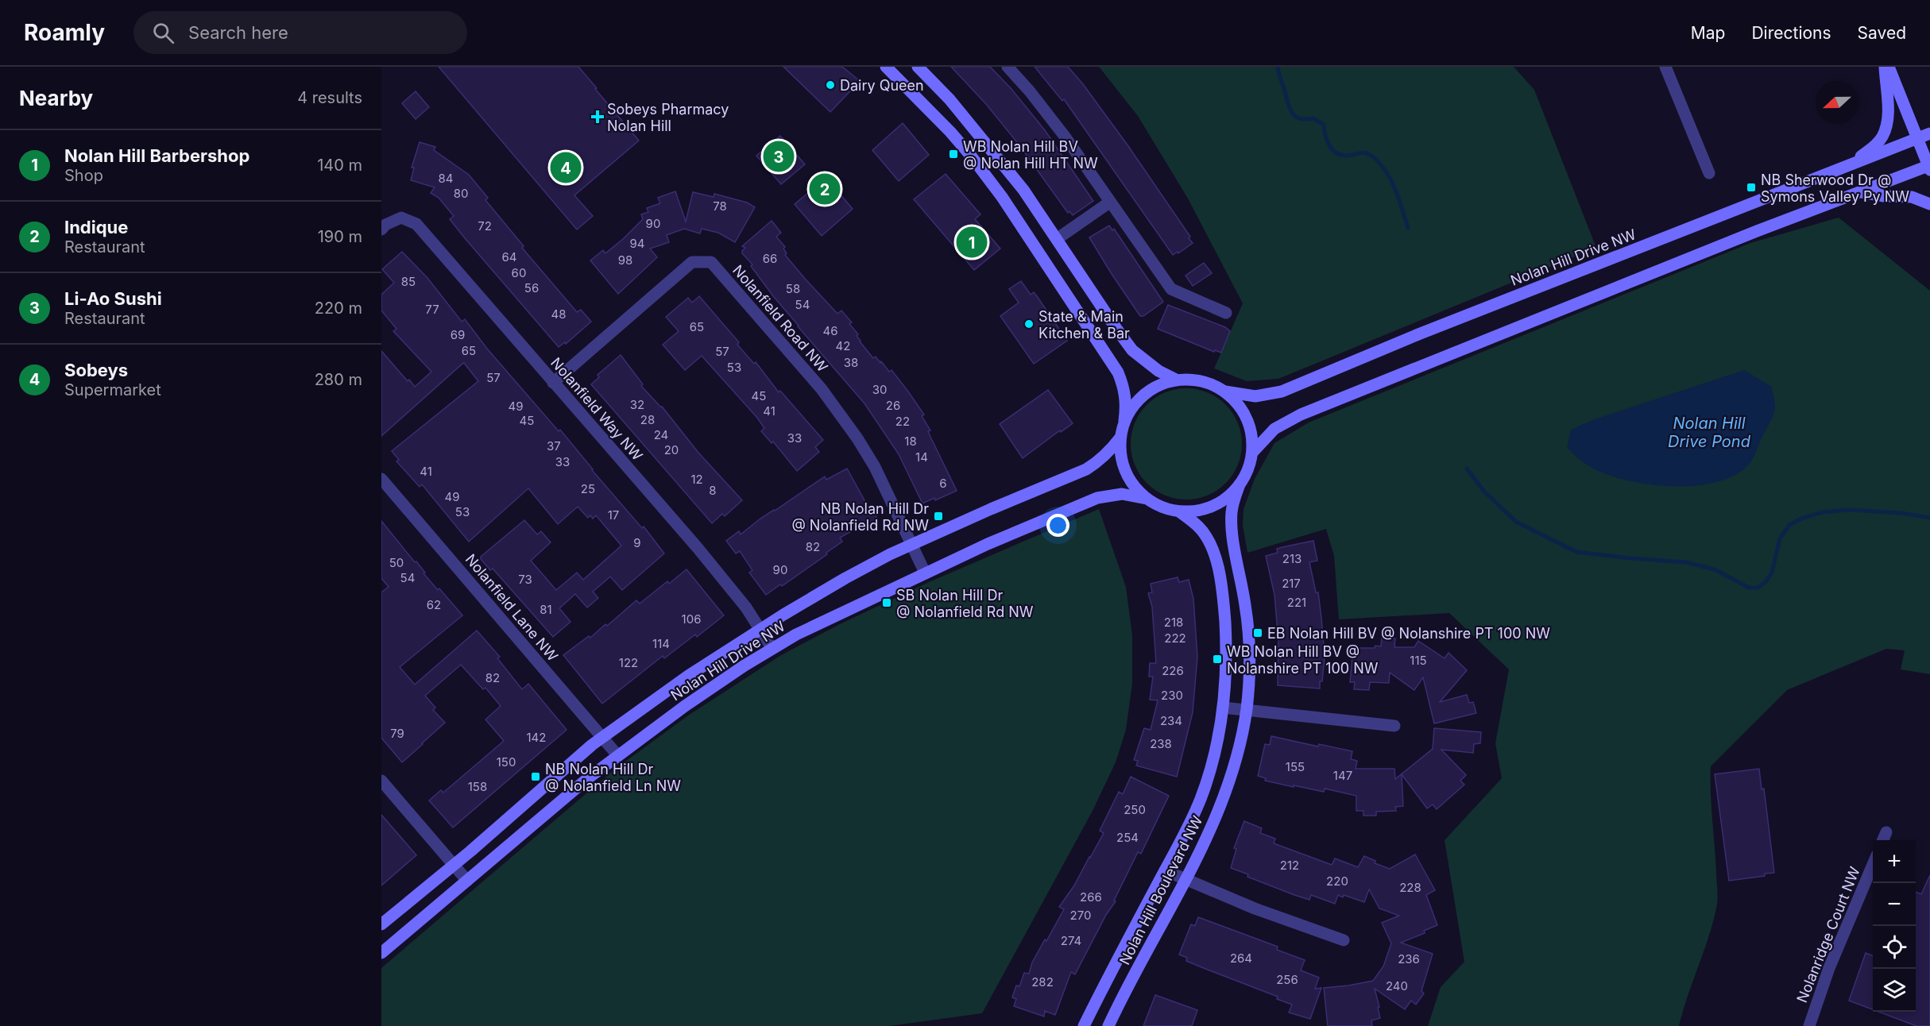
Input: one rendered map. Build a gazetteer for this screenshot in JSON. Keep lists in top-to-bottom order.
{
  "streets": {
    "street": [
      "Nolan Hill Drive NW",
      "Nolanfield Road NW",
      "Nolanfield Way NW",
      "Nolanfield Lane NW",
      "Nolan Hill Boulevard NW",
      "Nolanridge Court NW"
    ]
  },
  "crossings": [
    ["Nolan Hill Drive NW", "Nolanfield Road NW"],
    ["Nolan Hill Drive NW", "Nolanfield Way NW"],
    ["Nolan Hill Drive NW", "Nolanfield Lane NW"],
    ["Nolan Hill Drive NW", "Nolan Hill Boulevard NW"],
    ["Nolanfield Road NW", "Nolanfield Way NW"]
  ],
  "water": ["Nolan Hill Drive Pond"],
  "places": {
    "other": ["Dairy Queen", "State & Main Kitchen & Bar"],
    "health": ["Sobeys Pharmacy Nolan Hill"],
    "transit": [
      "WB Nolan Hill BV @ Nolan Hill HT NW",
      "NB Sherwood Dr @ Symons Valley Py NW",
      "NB Nolan Hill Dr @ Nolanfield Rd NW",
      "SB Nolan Hill Dr @ Nolanfield Rd NW",
      "EB Nolan Hill BV @ Nolanshire PT 100 NW",
      "WB Nolan Hill BV @ Nolanshire PT 100 NW",
      "NB Nolan Hill Dr @ Nolanfield Ln NW"
    ]
  },
  "house_numbers": [
    "84",
    "80",
    "78",
    "90",
    "72",
    "94",
    "64",
    "66",
    "98",
    "60",
    "85",
    "56",
    "58",
    "54",
    "77",
    "48",
    "65",
    "46",
    "69",
    "42",
    "65",
    "57",
    "38",
    "53",
    "57",
    "30",
    "45",
    "32",
    "26",
    "49",
    "41",
    "28",
    "45",
    "22",
    "24",
    "33",
    "18",
    "37",
    "20",
    "14",
    "33",
    "41",
    "12",
    "6",
    "25",
    "8",
    "49",
    "53",
    "17",
    "9",
    "82",
    "213",
    "50",
    "90",
    "54",
    "73",
    "217",
    "221",
    "62",
    "81",
    "106",
    "218",
    "222",
    "114",
    "115",
    "122",
    "226",
    "82",
    "230",
    "234",
    "79",
    "142",
    "238",
    "150",
    "155",
    "147",
    "158",
    "250",
    "254",
    "212",
    "220",
    "228",
    "266",
    "270",
    "274",
    "264",
    "236",
    "256",
    "282",
    "240"
  ],
  "north": "left",
  "page": {
    "header": "Roamly",
    "search": "Search here",
    "nav": ["Map", "Directions", "Saved"],
    "heading": ["Nearby", "4 results"],
    "list": [
      {
        "mark": "1",
        "name": "Nolan Hill Barbershop",
        "note": "Shop",
        "value": "140 m"
      },
      {
        "mark": "2",
        "name": "Indique",
        "note": "Restaurant",
        "value": "190 m"
      },
      {
        "mark": "3",
        "name": "Li-Ao Sushi",
        "note": "Restaurant",
        "value": "220 m"
      },
      {
        "mark": "4",
        "name": "Sobeys",
        "note": "Supermarket",
        "value": "280 m"
      }
    ],
    "pins": [
      "3",
      "4",
      "2",
      "1"
    ],
    "map_buttons": ["+", "−"]
  }
}
